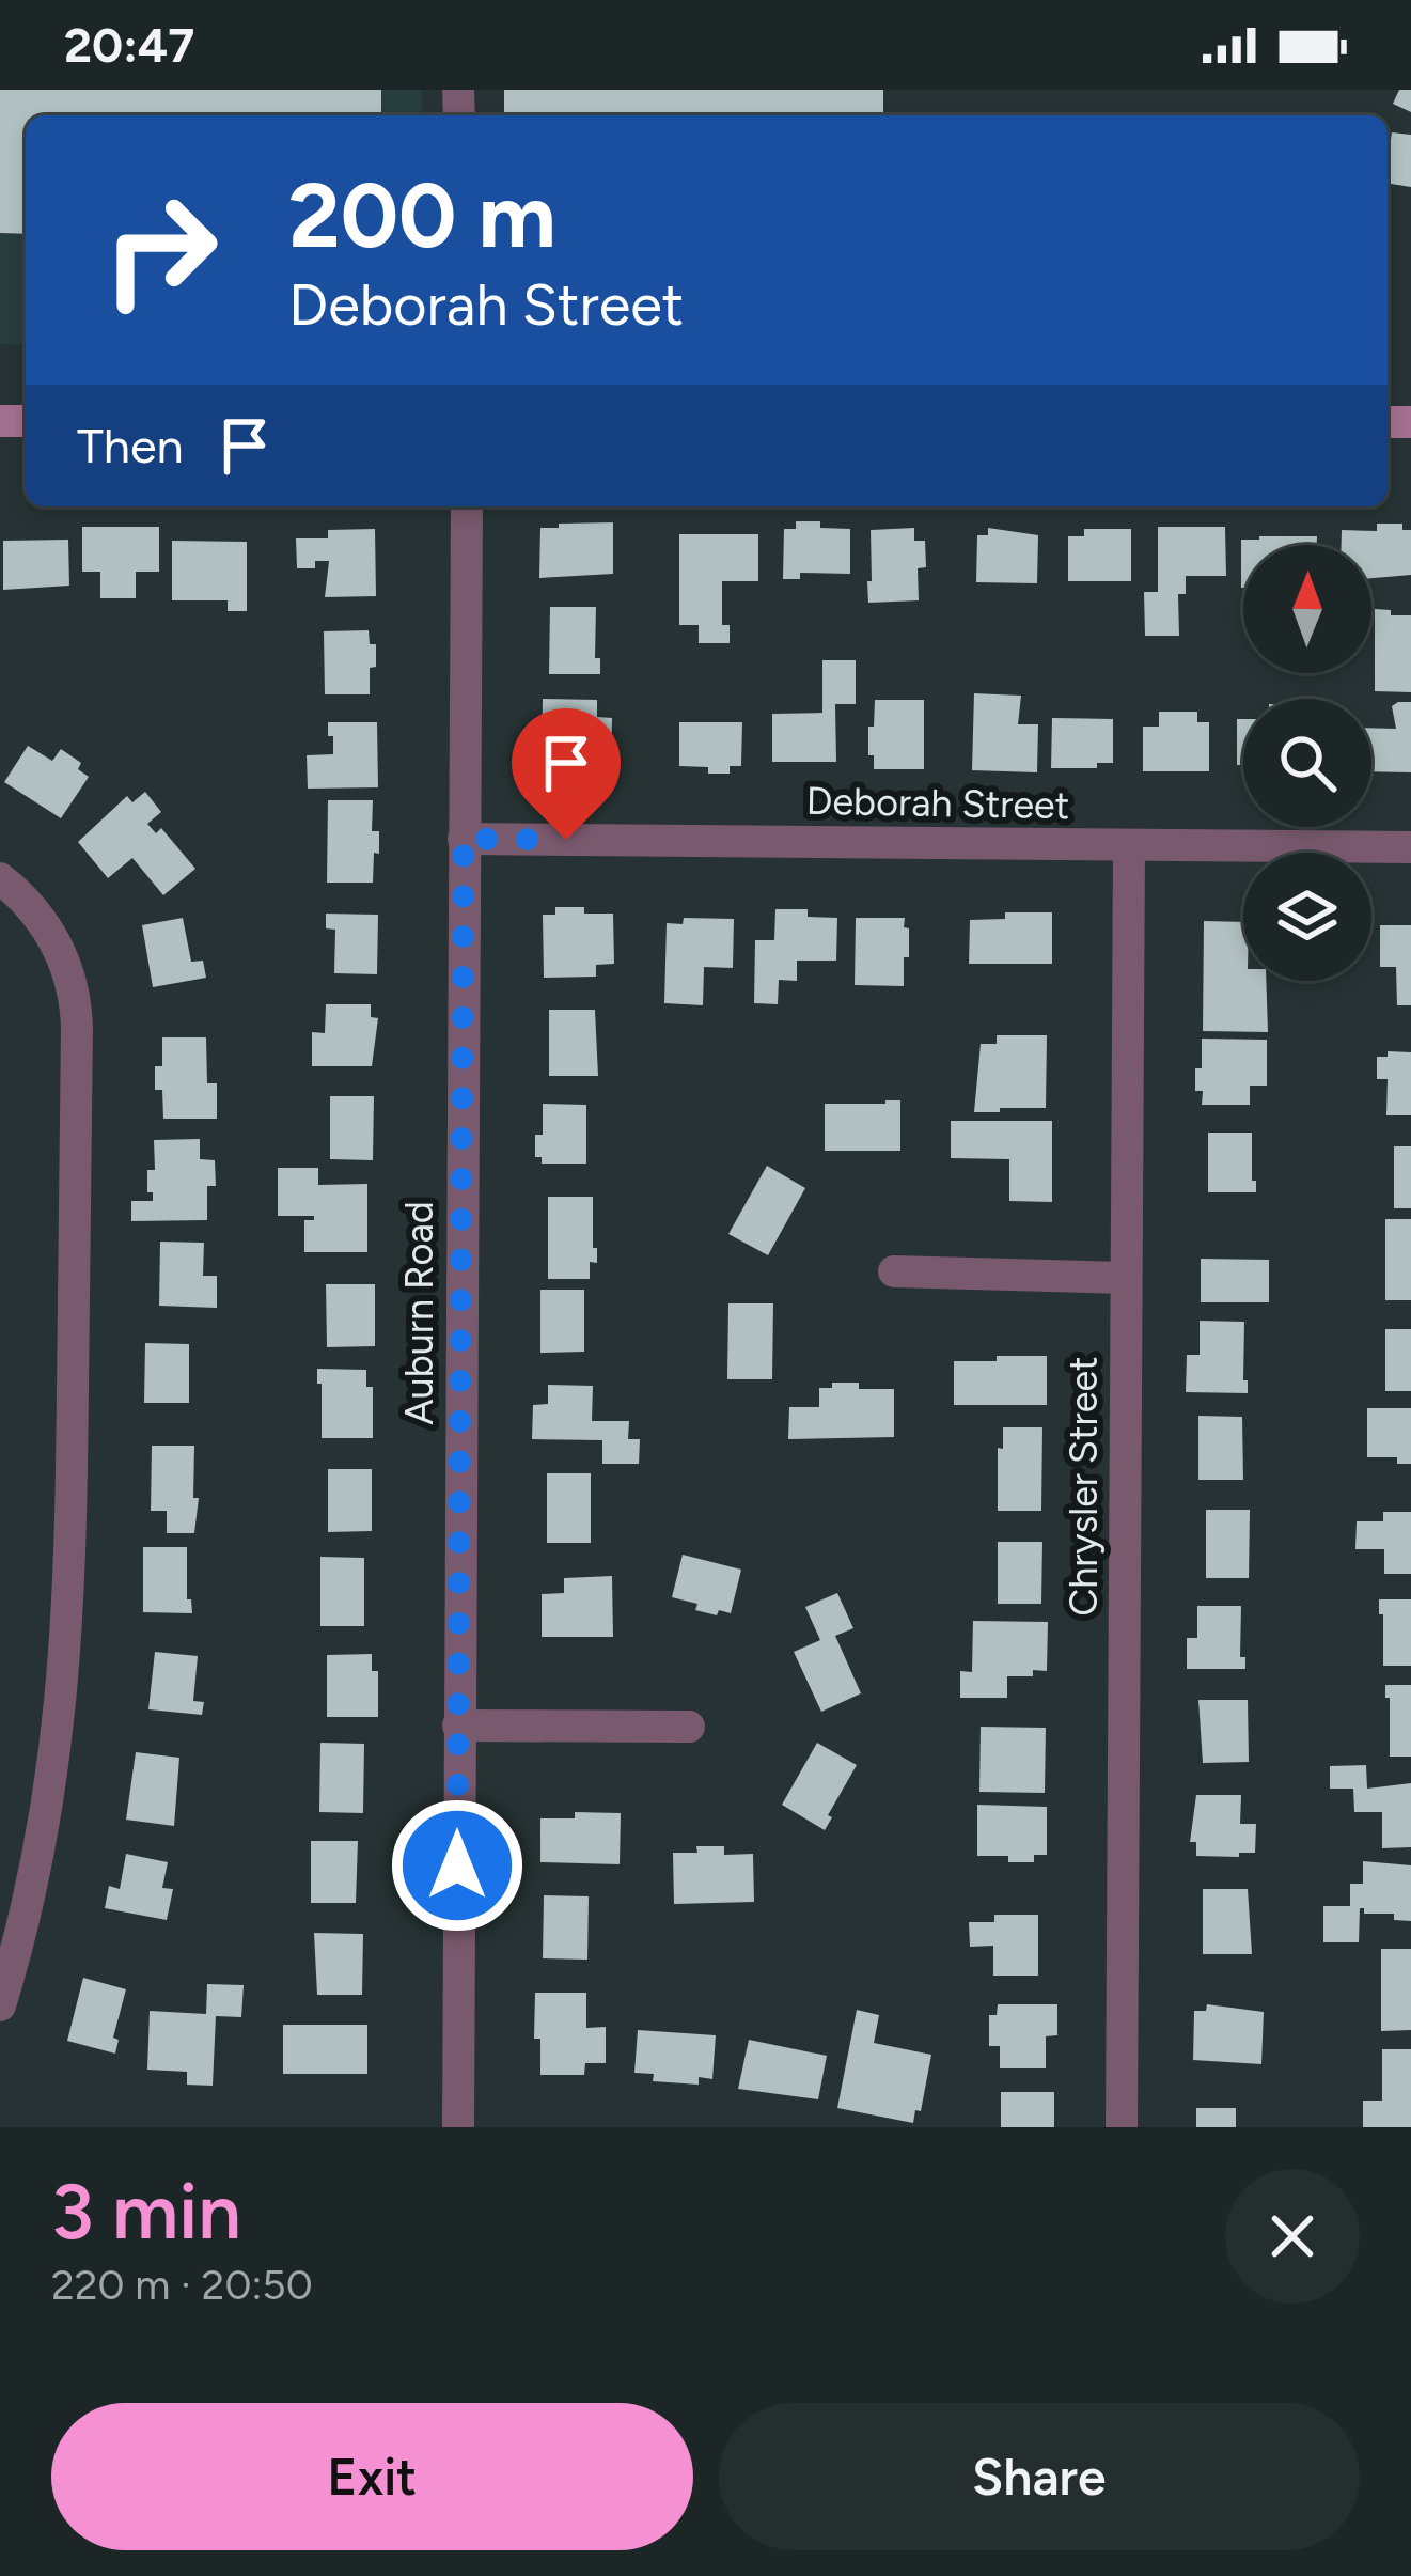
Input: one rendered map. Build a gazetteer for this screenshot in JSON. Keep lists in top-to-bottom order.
{
  "streets": {
    "street": ["Deborah Street", "Auburn Road", "Chrysler Street"]
  },
  "crossings": [
    ["Deborah Street", "Auburn Road"],
    ["Deborah Street", "Chrysler Street"]
  ],
  "north": "top",
  "page": {
    "status": "20:47",
    "turn": ["200 m", "Deborah Street"],
    "then": "Then",
    "heading": ["3 min", "220 m · 20:50"],
    "buttons": ["Exit", "Share"]
  }
}
